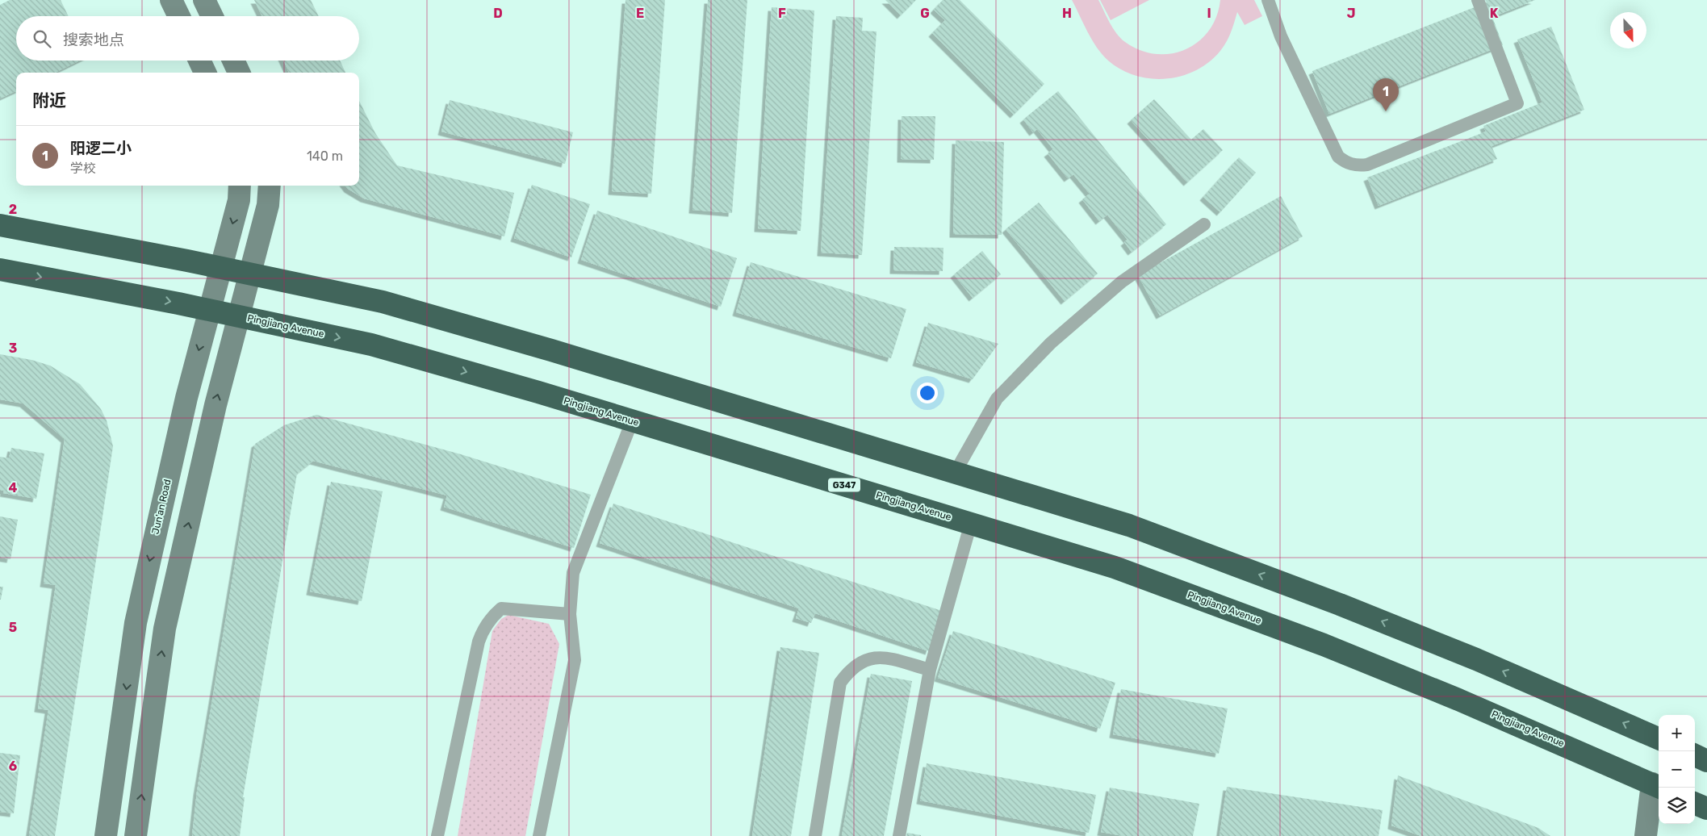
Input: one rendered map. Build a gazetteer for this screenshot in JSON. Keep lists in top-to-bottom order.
{
  "streets": {
    "highway": ["Pingjiang Avenue", "G347"],
    "street": ["Jun'an Road"]
  },
  "crossings": [
    ["Pingjiang Avenue", "Jun'an Road"]
  ],
  "north": "bottom",
  "page": {
    "search": "搜索地点",
    "heading": "附近",
    "pins": "1",
    "list": [
      {
        "mark": "1",
        "name": "阳逻二小",
        "note": "学校",
        "value": "140 m"
      }
    ],
    "map_buttons": ["+", "−"]
  },
  "grid": {
    "columns": [
      "D",
      "E",
      "F",
      "G",
      "H",
      "I",
      "J",
      "K"
    ],
    "rows": [
      "2",
      "3",
      "4",
      "5",
      "6"
    ]
  }
}
